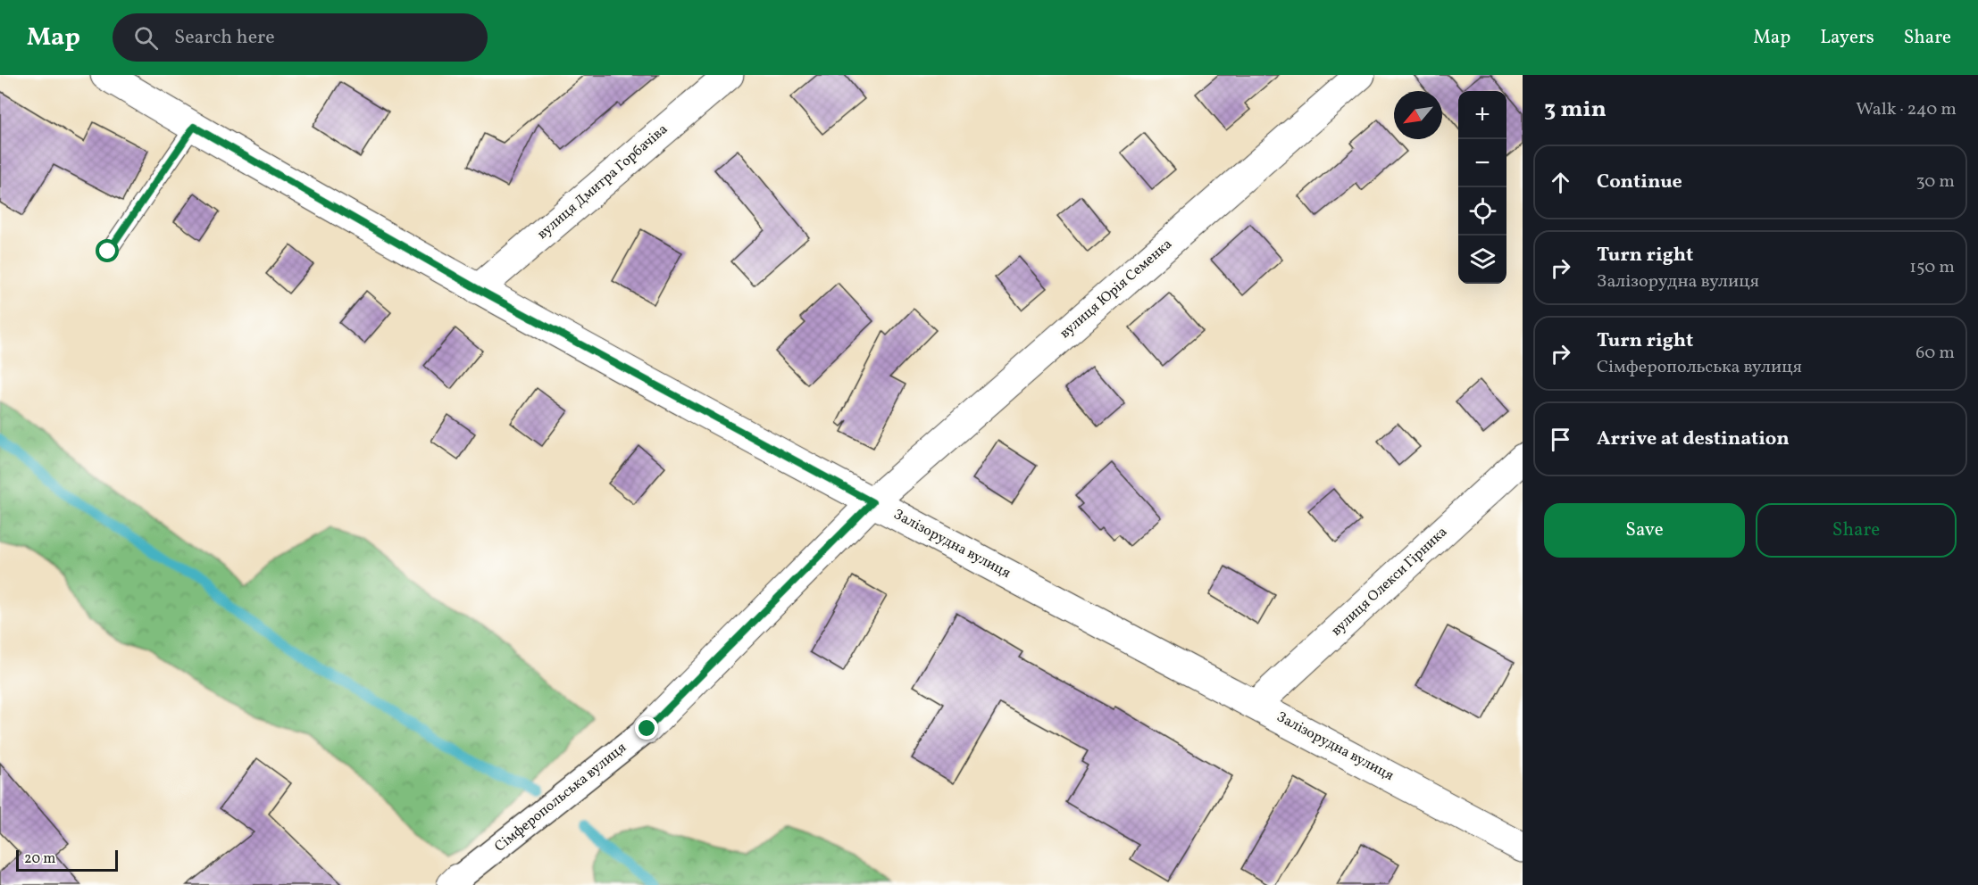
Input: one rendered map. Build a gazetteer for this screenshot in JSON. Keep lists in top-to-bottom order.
{
  "streets": {
    "street": [
      "вулиця Дмитра Горбачіва",
      "вулиця Юрія Семенка",
      "Залізорудна вулиця",
      "вулиця Олекси Гірника",
      "Сімферопольська вулиця"
    ]
  },
  "crossings": [
    ["вулиця Дмитра Горбачіва", "Залізорудна вулиця"],
    ["вулиця Юрія Семенка", "Залізорудна вулиця"],
    ["вулиця Юрія Семенка", "Сімферопольська вулиця"],
    ["Залізорудна вулиця", "вулиця Олекси Гірника"],
    ["Залізорудна вулиця", "Сімферопольська вулиця"]
  ],
  "scale_bar": "20 m",
  "north": "bottom left",
  "page": {
    "header": "Map",
    "search": "Search here",
    "nav": ["Map", "Layers", "Share"],
    "heading": ["3 min", "Walk · 240 m"],
    "map_buttons": ["+", "−"],
    "list": [
      ["Continue", "30 m"],
      ["Turn right", "Залізорудна вулиця", "150 m"],
      ["Turn right", "Сімферопольська вулиця", "60 m"],
      "Arrive at destination"
    ],
    "buttons": ["Save", "Share"],
    "scale": "20 m"
  }
}
